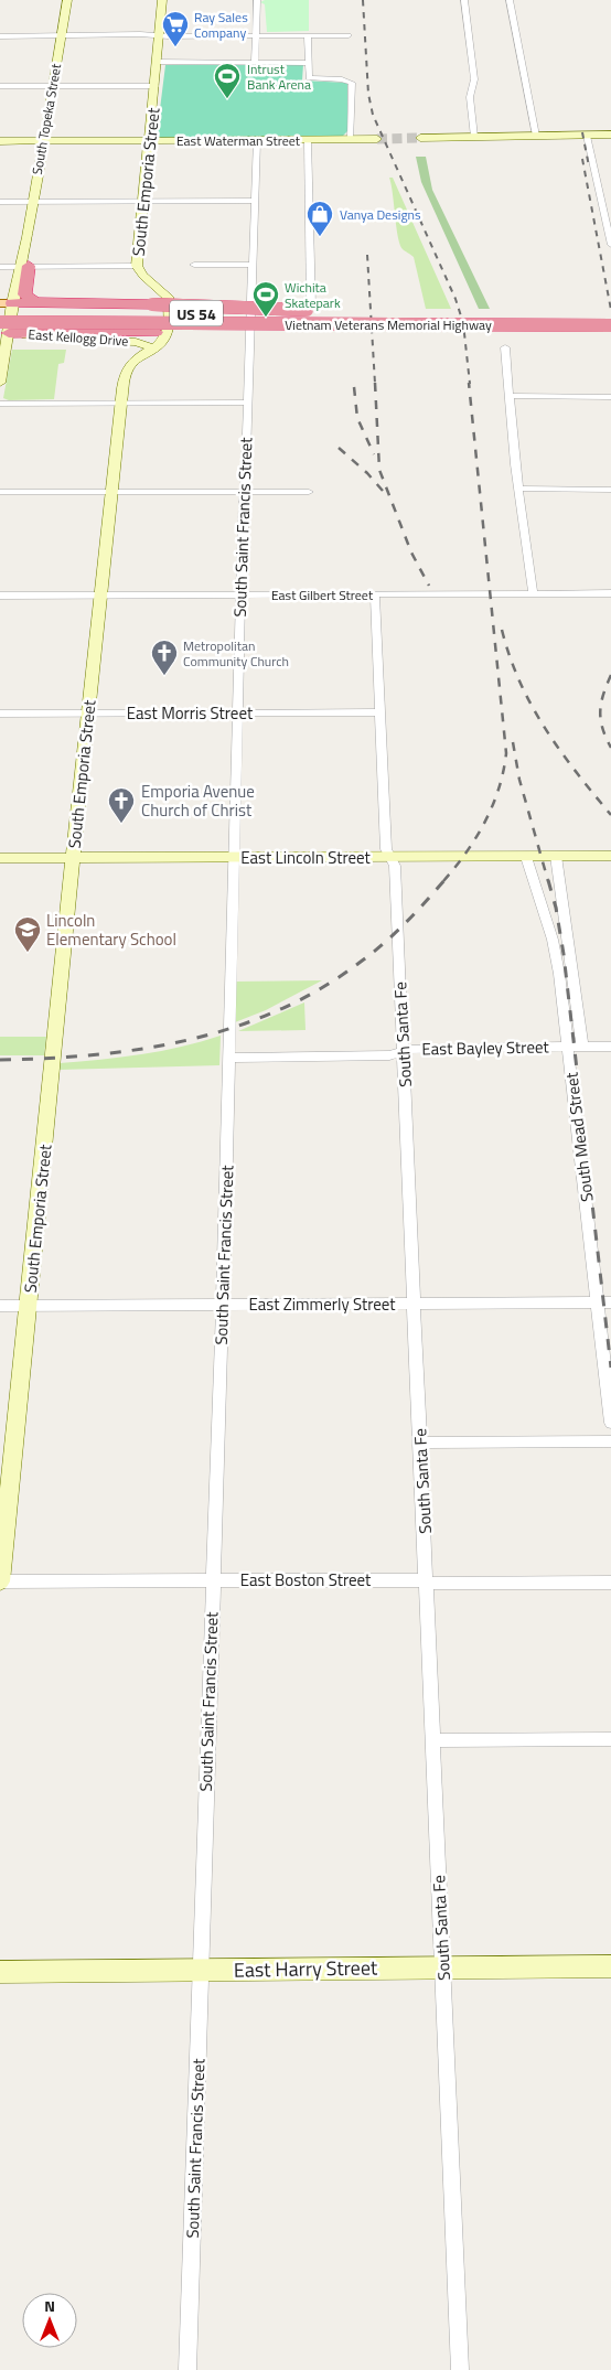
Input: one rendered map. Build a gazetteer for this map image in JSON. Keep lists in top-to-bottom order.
{
  "streets": {
    "highway": ["US 54", "Vietnam Veterans Memorial Highway"],
    "street": [
      "South Topeka Street",
      "East Waterman Street",
      "South Emporia Street",
      "East Kellogg Drive",
      "South Saint Francis Street",
      "East Gilbert Street",
      "East Morris Street",
      "East Lincoln Street",
      "South Santa Fe",
      "East Bayley Street",
      "South Mead Street",
      "East Zimmerly Street",
      "East Boston Street",
      "East Harry Street"
    ]
  },
  "crossings": [
    ["South Topeka Street", "East Waterman Street"],
    ["South Topeka Street", "Vietnam Veterans Memorial Highway"],
    ["South Topeka Street", "East Kellogg Drive"],
    ["East Waterman Street", "South Emporia Street"],
    ["East Waterman Street", "South Saint Francis Street"],
    ["South Emporia Street", "East Kellogg Drive"],
    ["South Emporia Street", "East Gilbert Street"],
    ["South Emporia Street", "East Morris Street"],
    ["South Emporia Street", "East Lincoln Street"],
    ["South Emporia Street", "East Zimmerly Street"],
    ["South Emporia Street", "East Boston Street"],
    ["Vietnam Veterans Memorial Highway", "East Kellogg Drive"],
    ["South Saint Francis Street", "East Gilbert Street"],
    ["South Saint Francis Street", "East Morris Street"],
    ["South Saint Francis Street", "East Lincoln Street"],
    ["South Saint Francis Street", "East Bayley Street"],
    ["South Saint Francis Street", "East Zimmerly Street"],
    ["South Saint Francis Street", "East Boston Street"],
    ["South Saint Francis Street", "East Harry Street"],
    ["East Gilbert Street", "South Santa Fe"],
    ["East Morris Street", "South Santa Fe"],
    ["East Lincoln Street", "South Santa Fe"],
    ["East Lincoln Street", "South Mead Street"],
    ["South Santa Fe", "East Bayley Street"],
    ["South Santa Fe", "East Zimmerly Street"],
    ["South Santa Fe", "East Boston Street"],
    ["South Santa Fe", "East Harry Street"],
    ["East Bayley Street", "South Mead Street"],
    ["South Mead Street", "East Zimmerly Street"]
  ],
  "places": {
    "supermarket": ["Ray Sales Company"],
    "sports": ["Intrust Bank Arena", "Wichita Skatepark"],
    "shop": ["Vanya Designs"],
    "church": ["Metropolitan Community Church", "Emporia Avenue Church of Christ"],
    "school or university": ["Lincoln Elementary School"]
  },
  "north": "top"
}
